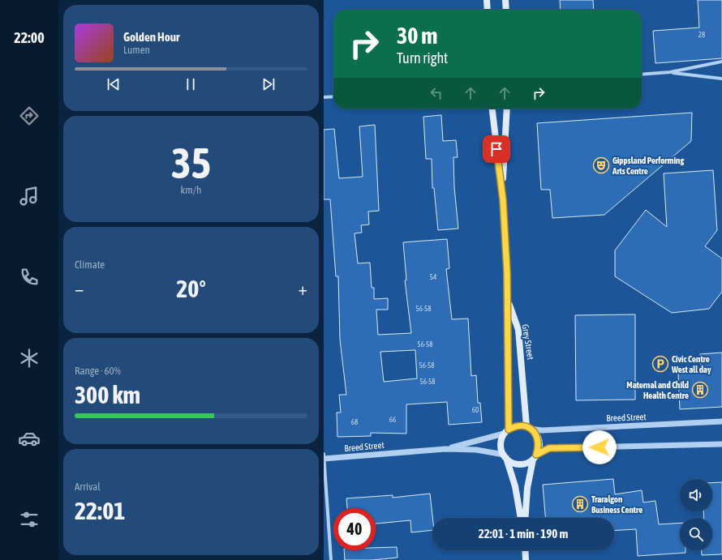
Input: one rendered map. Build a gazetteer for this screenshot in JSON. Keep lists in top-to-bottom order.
{
  "streets": {
    "main road": ["Grey Street"],
    "street": ["Breed Street"]
  },
  "crossings": [
    ["Grey Street", "Breed Street"]
  ],
  "places": {
    "theatre": ["Gippsland Performing Arts Centre"],
    "parking": ["Civic Centre West all day"],
    "building": ["Maternal and Child Health Centre", "Traralgon Business Centre"]
  },
  "house_numbers": [
    "28",
    "54",
    "56-58",
    "56-58",
    "56-58",
    "56-58",
    "60",
    "66",
    "68"
  ],
  "page": {
    "tabs": "22:00",
    "turn": ["30 m", "Turn right"],
    "song": ["Golden Hour", "Lumen"],
    "tile": [
      ["35", "km/h"],
      "Climate",
      ["Range · 60%", "300 km"],
      ["Arrival", "22:01"]
    ],
    "heat": ["−", "20°", "+"],
    "limit": "40",
    "trip": "22:01 · 1 min · 190 m"
  }
}
